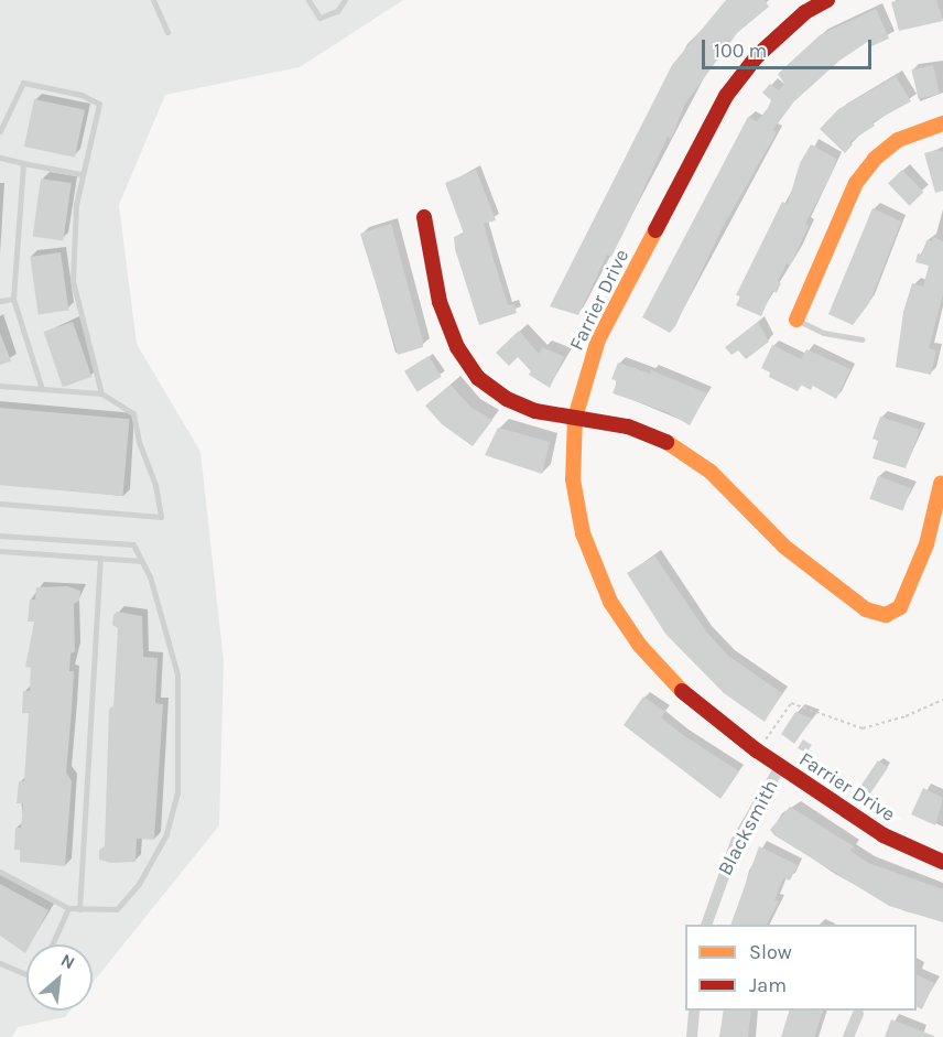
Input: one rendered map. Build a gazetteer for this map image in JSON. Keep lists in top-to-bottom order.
{
  "streets": {
    "street": ["Farrier Drive", "Blacksmith"]
  },
  "crossings": [
    ["Farrier Drive", "Blacksmith"]
  ],
  "legend": ["Slow", "Jam"],
  "scale_bar": "100 m",
  "north": "top right"
}
